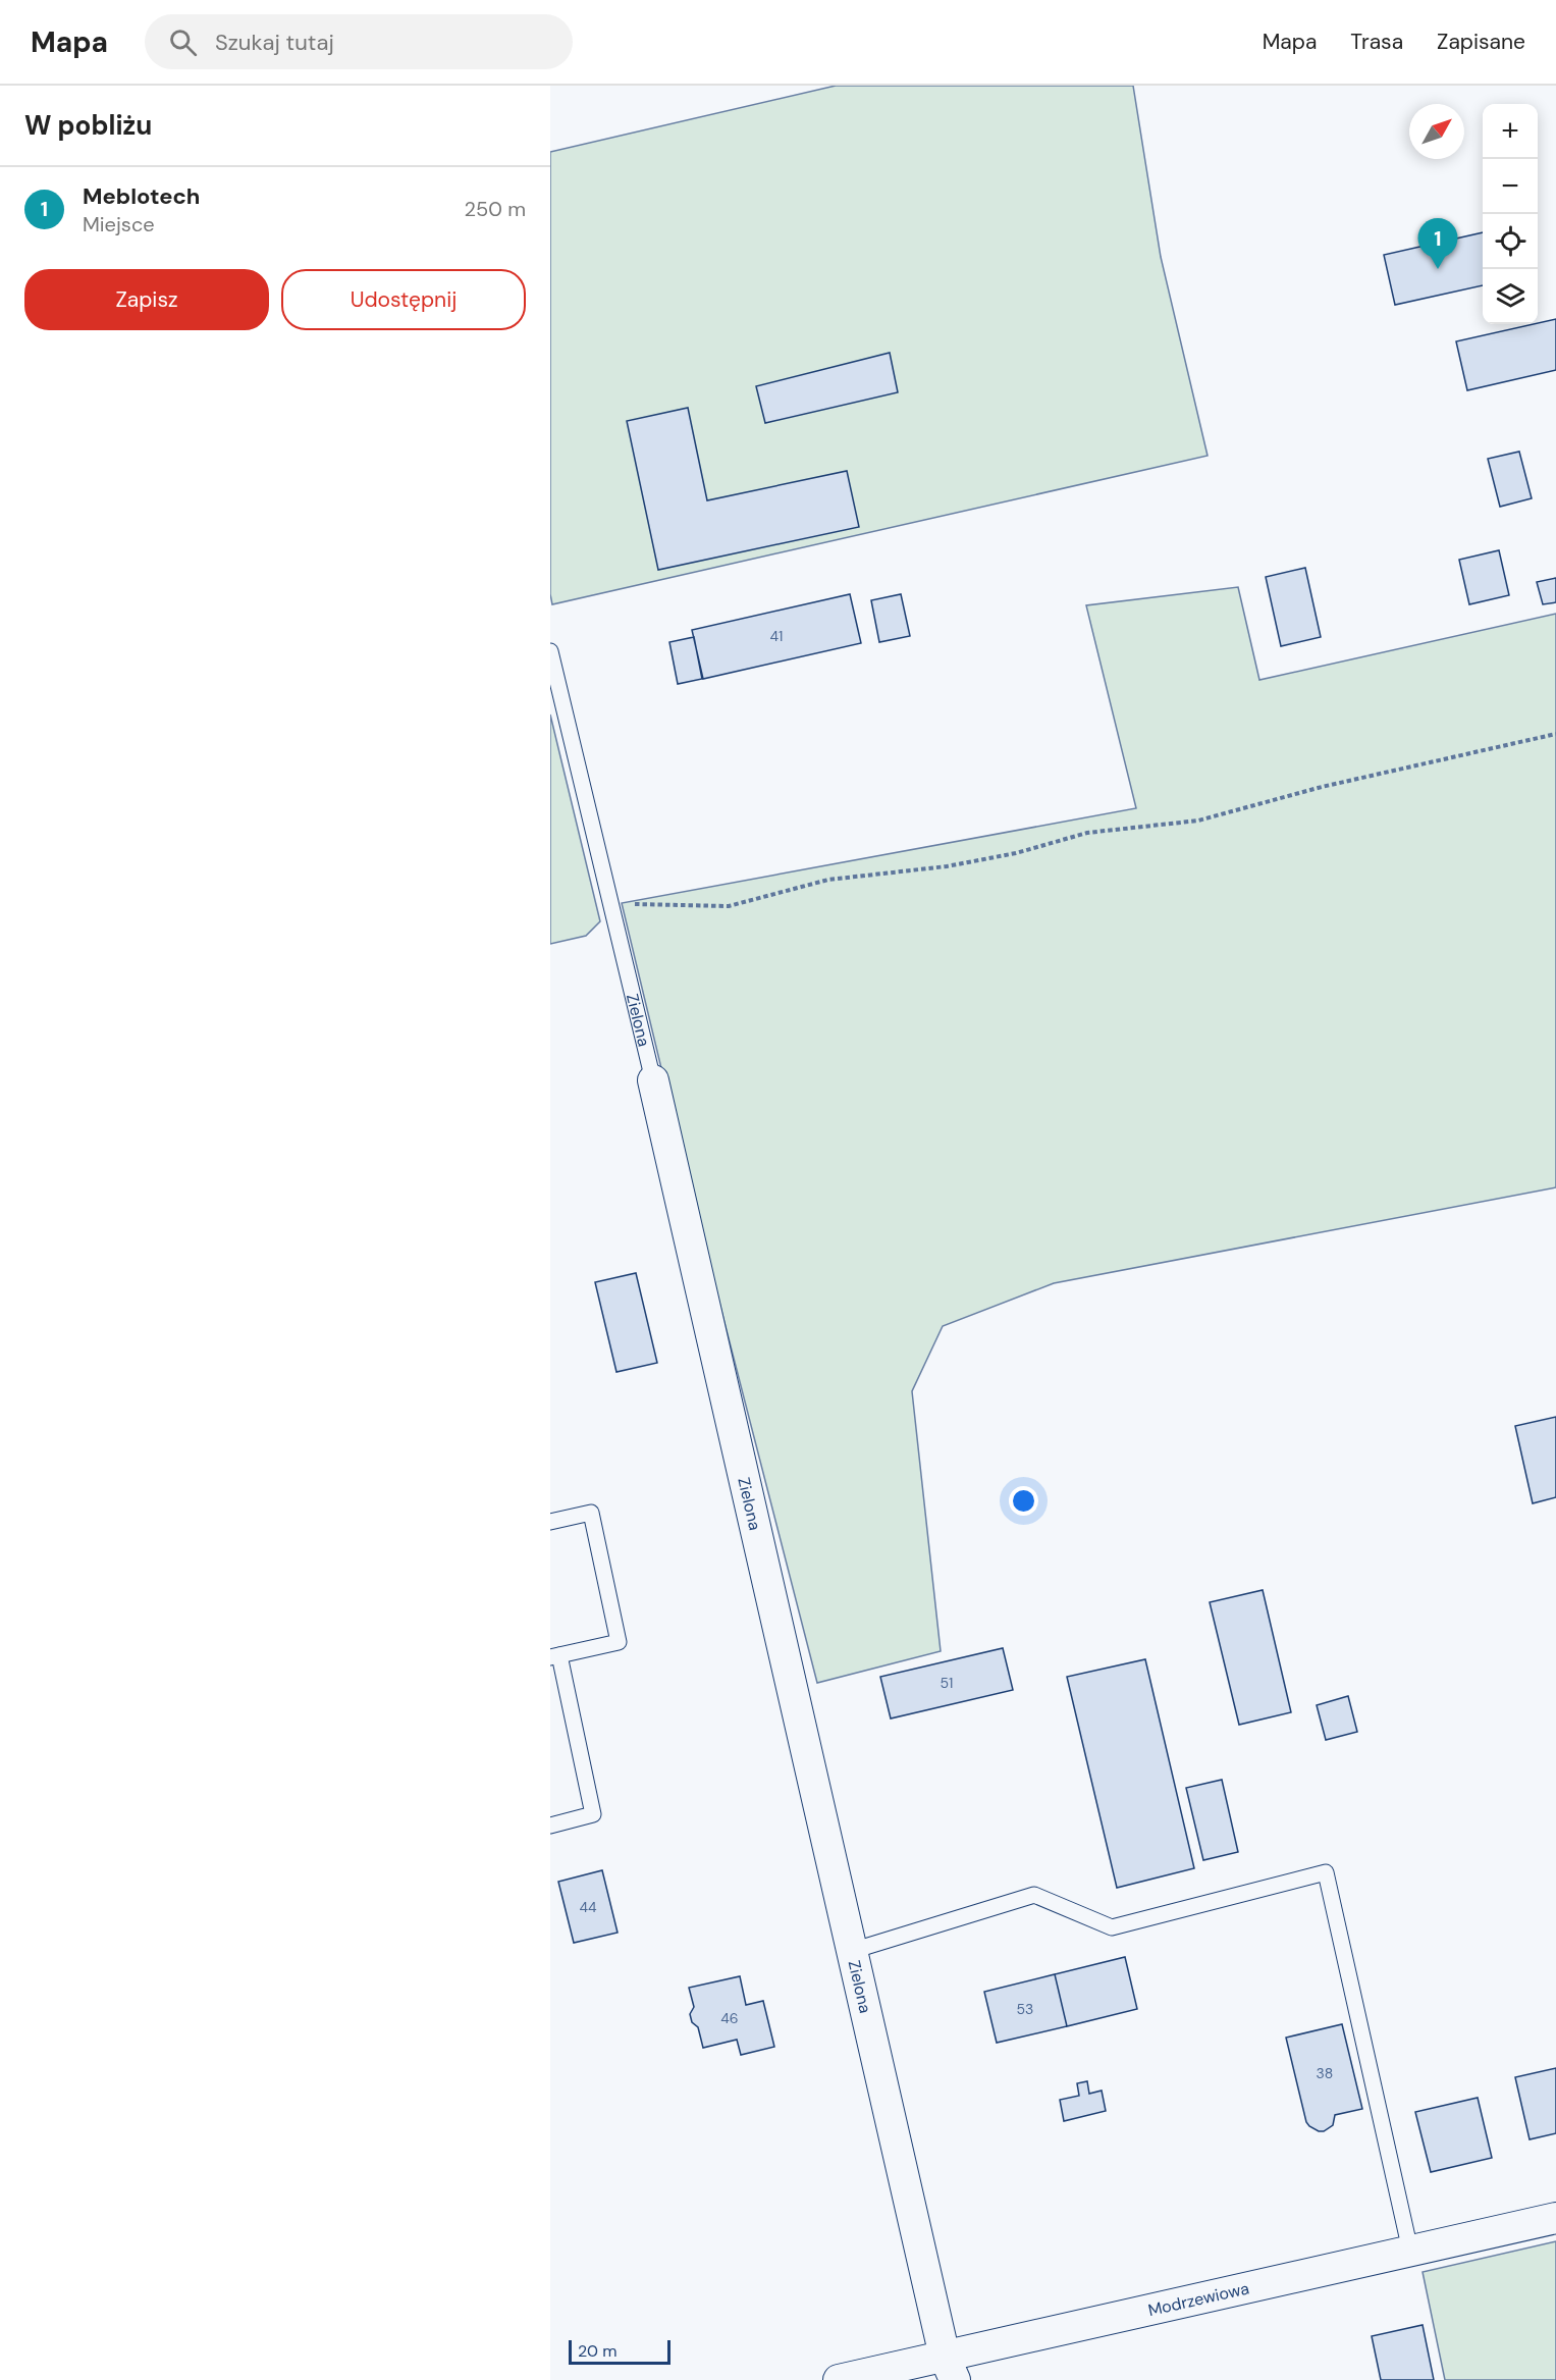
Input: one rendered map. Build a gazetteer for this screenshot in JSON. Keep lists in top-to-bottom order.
{
  "streets": {
    "street": ["Zielona", "Modrzewiowa"]
  },
  "crossings": [
    ["Zielona", "Modrzewiowa"]
  ],
  "house_numbers": [
    "41",
    "51",
    "44",
    "53",
    "46",
    "38"
  ],
  "scale_bar": "20 m",
  "north": "top right",
  "page": {
    "header": "Mapa",
    "search": "Szukaj tutaj",
    "nav": ["Mapa", "Trasa", "Zapisane"],
    "heading": "W pobliżu",
    "map_buttons": ["+", "−"],
    "list": [
      {
        "mark": "1",
        "name": "Meblotech",
        "note": "Miejsce",
        "value": "250 m"
      }
    ],
    "pins": "1",
    "buttons": ["Zapisz", "Udostępnij"],
    "scale": "20 m"
  }
}
